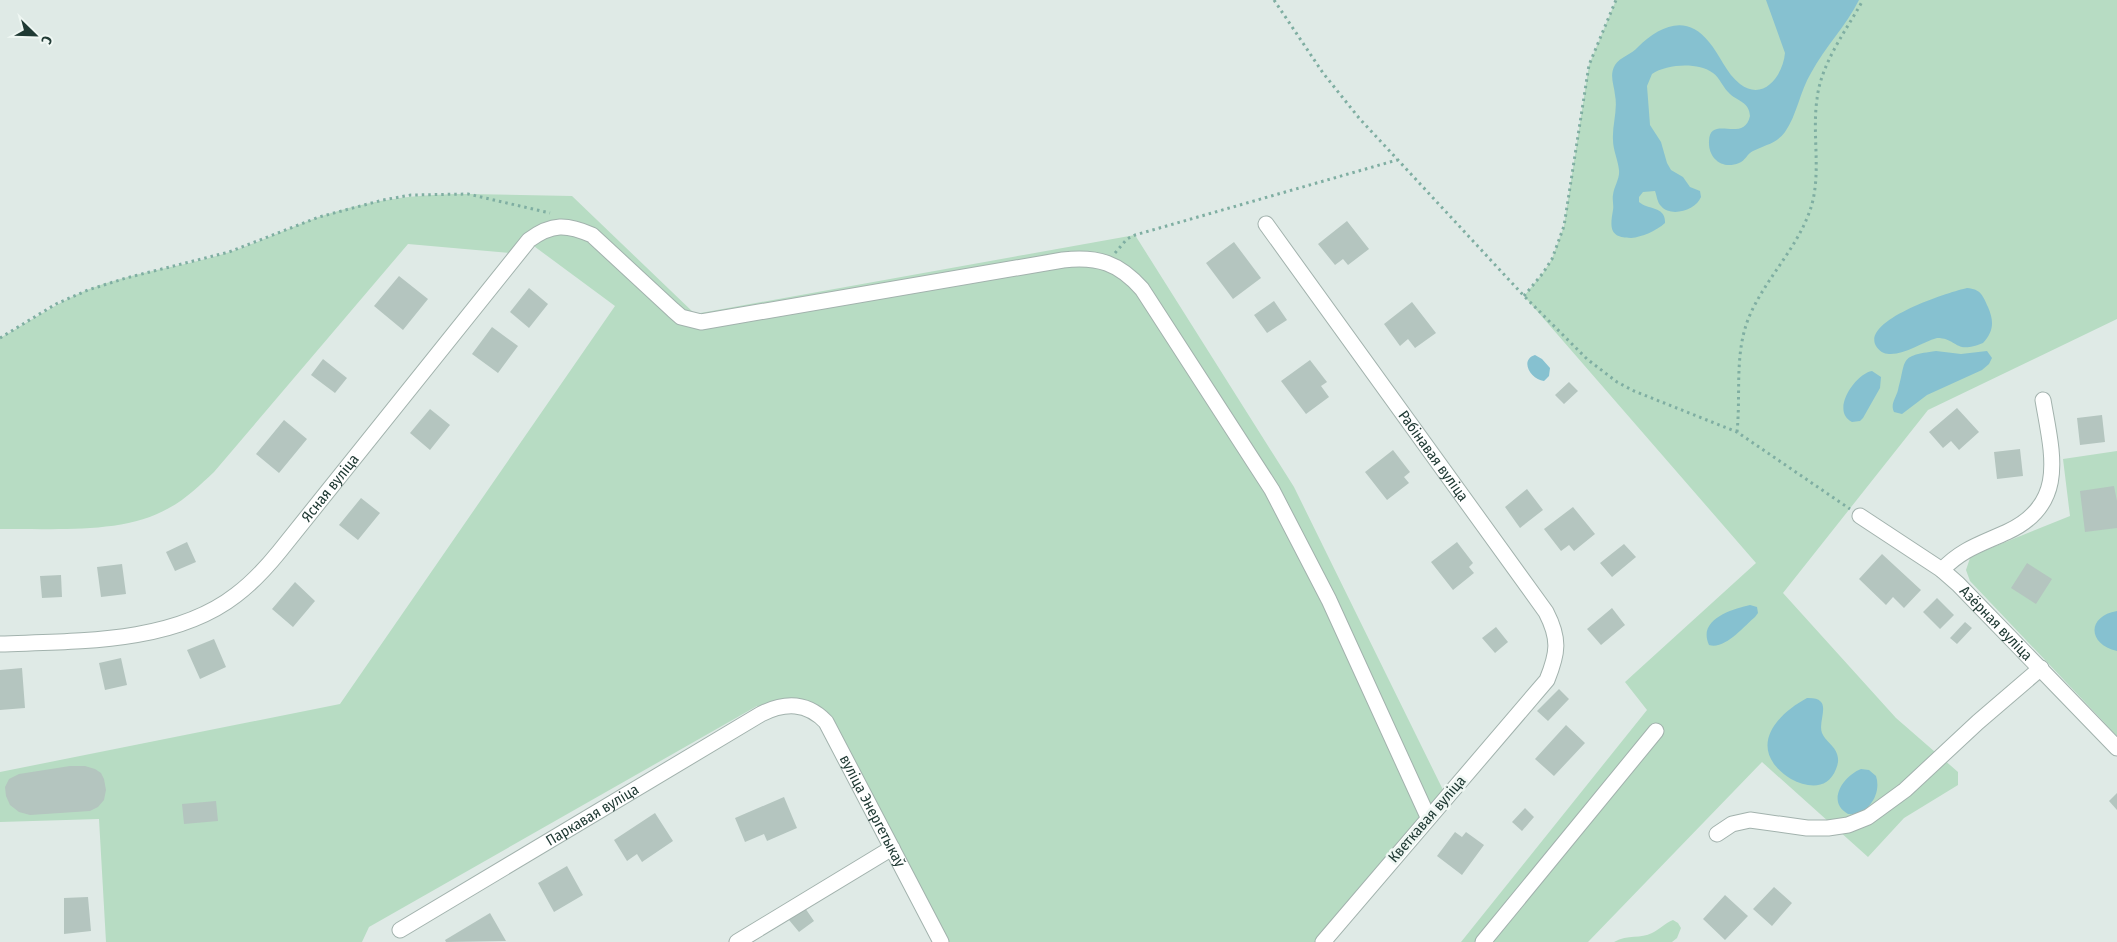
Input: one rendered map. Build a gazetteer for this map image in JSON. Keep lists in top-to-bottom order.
{
  "streets": {
    "street": [
      "Рабінавая вуліца",
      "Ясная вуліца",
      "Азёрная вуліца",
      "вуліца Энергетыкаў",
      "Паркавая вуліца",
      "Кветкавая вуліца"
    ]
  },
  "crossings": [
    ["Рабінавая вуліца", "Кветкавая вуліца"],
    ["вуліца Энергетыкаў", "Паркавая вуліца"]
  ],
  "north": "bottom right"
}
